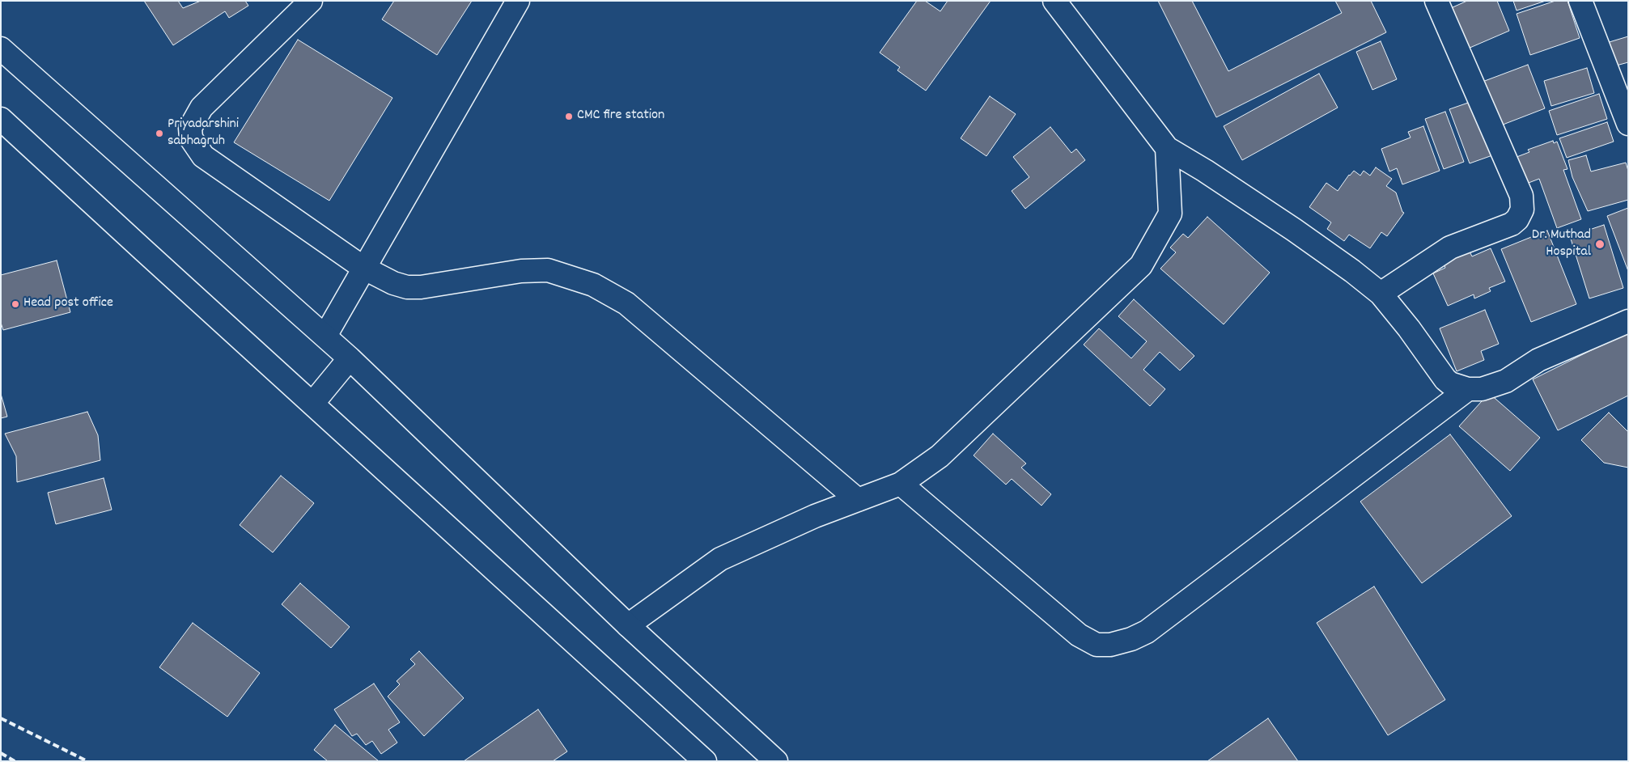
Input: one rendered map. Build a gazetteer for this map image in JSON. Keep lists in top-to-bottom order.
{
  "places": [
    "CMC fire station",
    "Priyadarshini sabhagruh",
    "Dr. Muthad Hospital",
    "Head post office"
  ]
}
